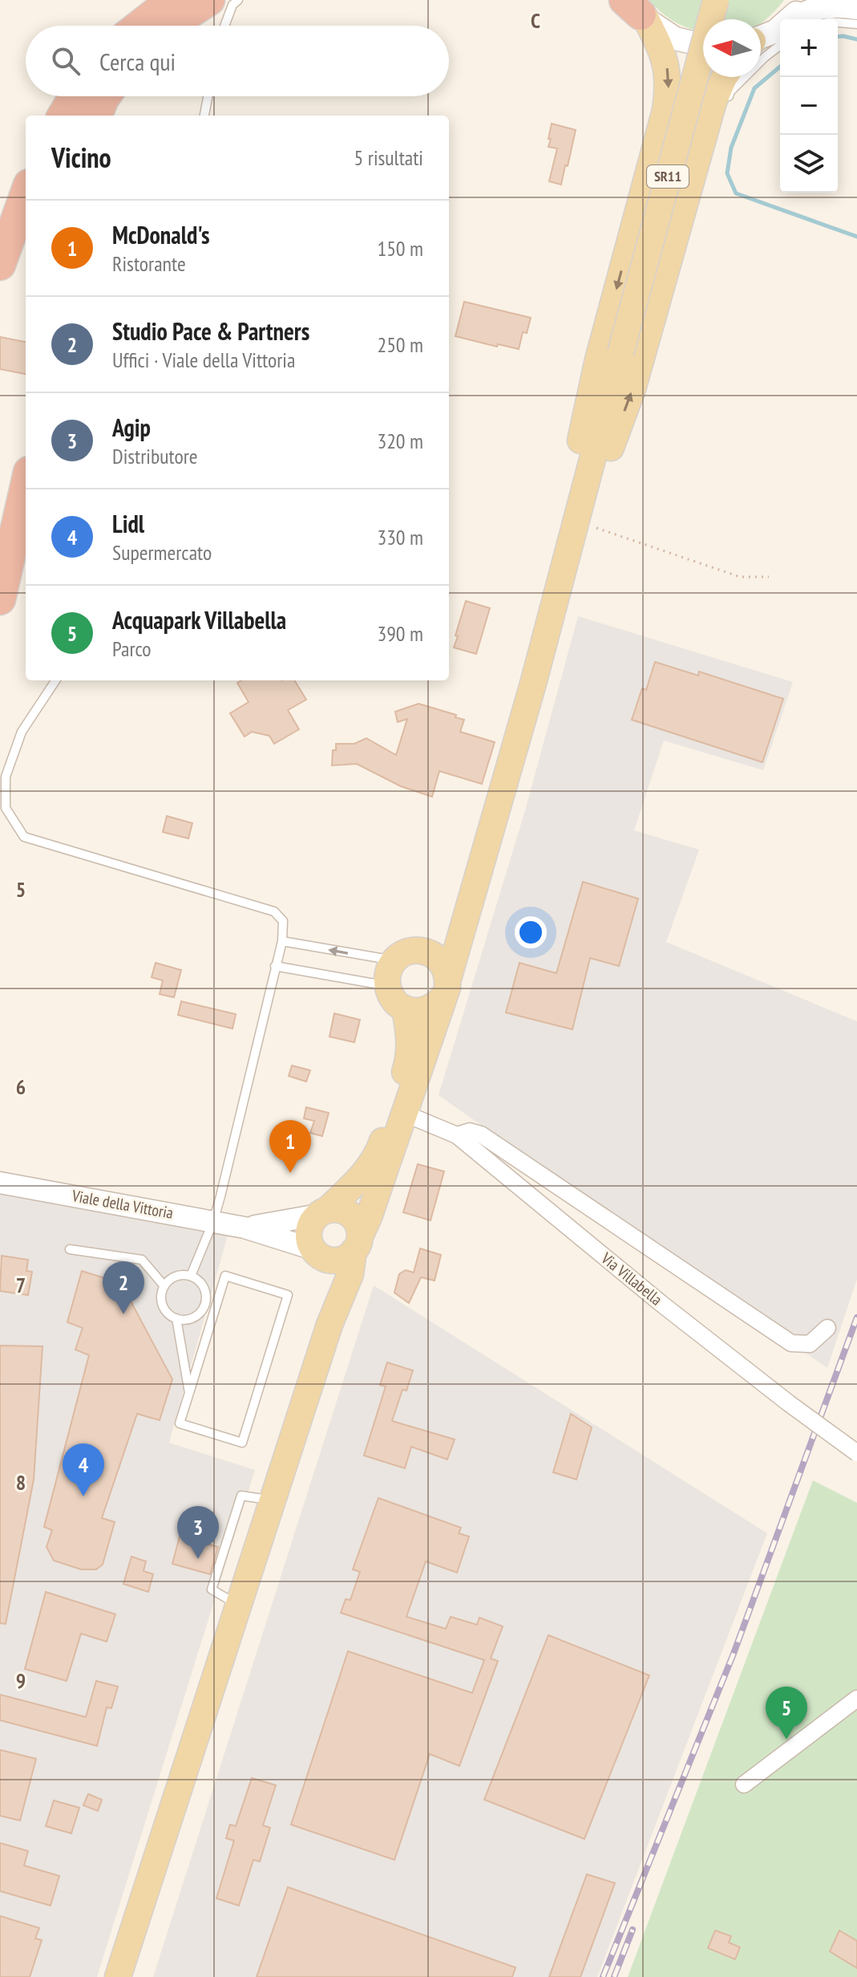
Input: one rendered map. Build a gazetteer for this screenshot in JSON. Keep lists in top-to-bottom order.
{
  "streets": {
    "main road": ["SR11"],
    "street": ["Viale della Vittoria", "Via Villabella"]
  },
  "north": "left",
  "page": {
    "map_buttons": ["+", "−"],
    "search": "Cerca qui",
    "heading": ["Vicino", "5 risultati"],
    "list": [
      {
        "mark": "1",
        "name": "McDonald's",
        "note": "Ristorante",
        "value": "150 m"
      },
      {
        "mark": "2",
        "name": "Studio Pace & Partners",
        "note": "Uffici · Viale della Vittoria",
        "value": "250 m"
      },
      {
        "mark": "3",
        "name": "Agip",
        "note": "Distributore",
        "value": "320 m"
      },
      {
        "mark": "4",
        "name": "Lidl",
        "note": "Supermercato",
        "value": "330 m"
      },
      {
        "mark": "5",
        "name": "Acquapark Villabella",
        "note": "Parco",
        "value": "390 m"
      }
    ],
    "pins": [
      "1",
      "2",
      "4",
      "3",
      "5"
    ]
  },
  "grid": {
    "columns": ["C"],
    "rows": [
      "5",
      "6",
      "7",
      "8",
      "9"
    ]
  }
}
